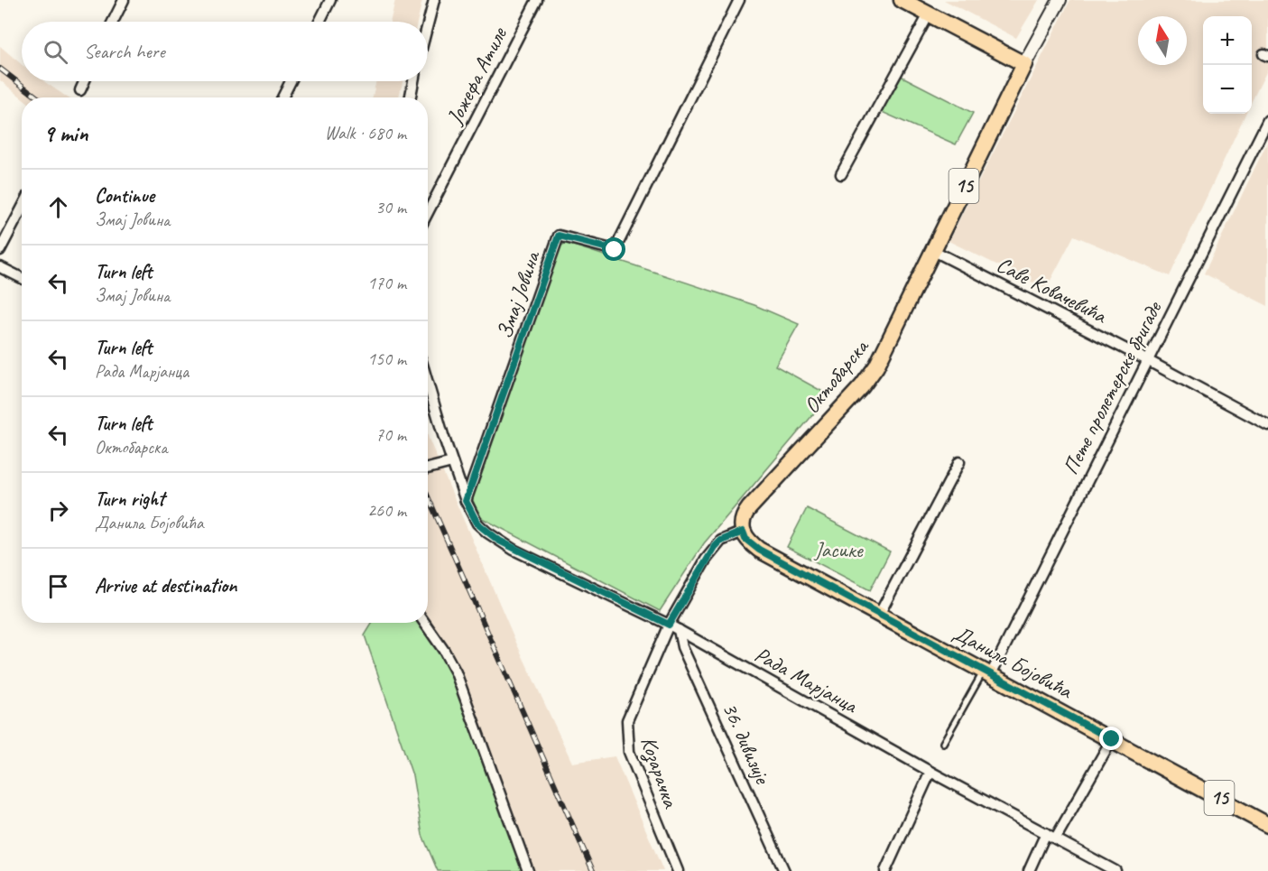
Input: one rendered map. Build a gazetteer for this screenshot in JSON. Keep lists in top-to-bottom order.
{
  "streets": {
    "main road": ["15", "Октобарска", "Данила Бојовића"],
    "street": [
      "Јожефа Атиле",
      "Саве Ковачевића",
      "Змај Јовина",
      "Пете пролетерске бригаде",
      "Рада Марјанца",
      "36. дивизије",
      "Козарачка"
    ]
  },
  "crossings": [
    ["Саве Ковачевића", "Октобарска"],
    ["Саве Ковачевића", "Пете пролетерске бригаде"],
    ["Змај Јовина", "Рада Марјанца"],
    ["Октобарска", "Данила Бојовића"],
    ["Пете пролетерске бригаде", "Данила Бојовића"],
    ["Рада Марјанца", "36. дивизије"],
    ["Рада Марјанца", "Козарачка"]
  ],
  "parks": ["Јасике"],
  "north": "top",
  "page": {
    "map_buttons": ["+", "−"],
    "search": "Search here",
    "heading": ["9 min", "Walk · 680 m"],
    "list": [
      ["Continue", "Змај Јовина", "30 m"],
      ["Turn left", "Змај Јовина", "170 m"],
      ["Turn left", "Рада Марјанца", "150 m"],
      ["Turn left", "Октобарска", "70 m"],
      ["Turn right", "Данила Бојовића", "260 m"],
      "Arrive at destination"
    ]
  }
}
